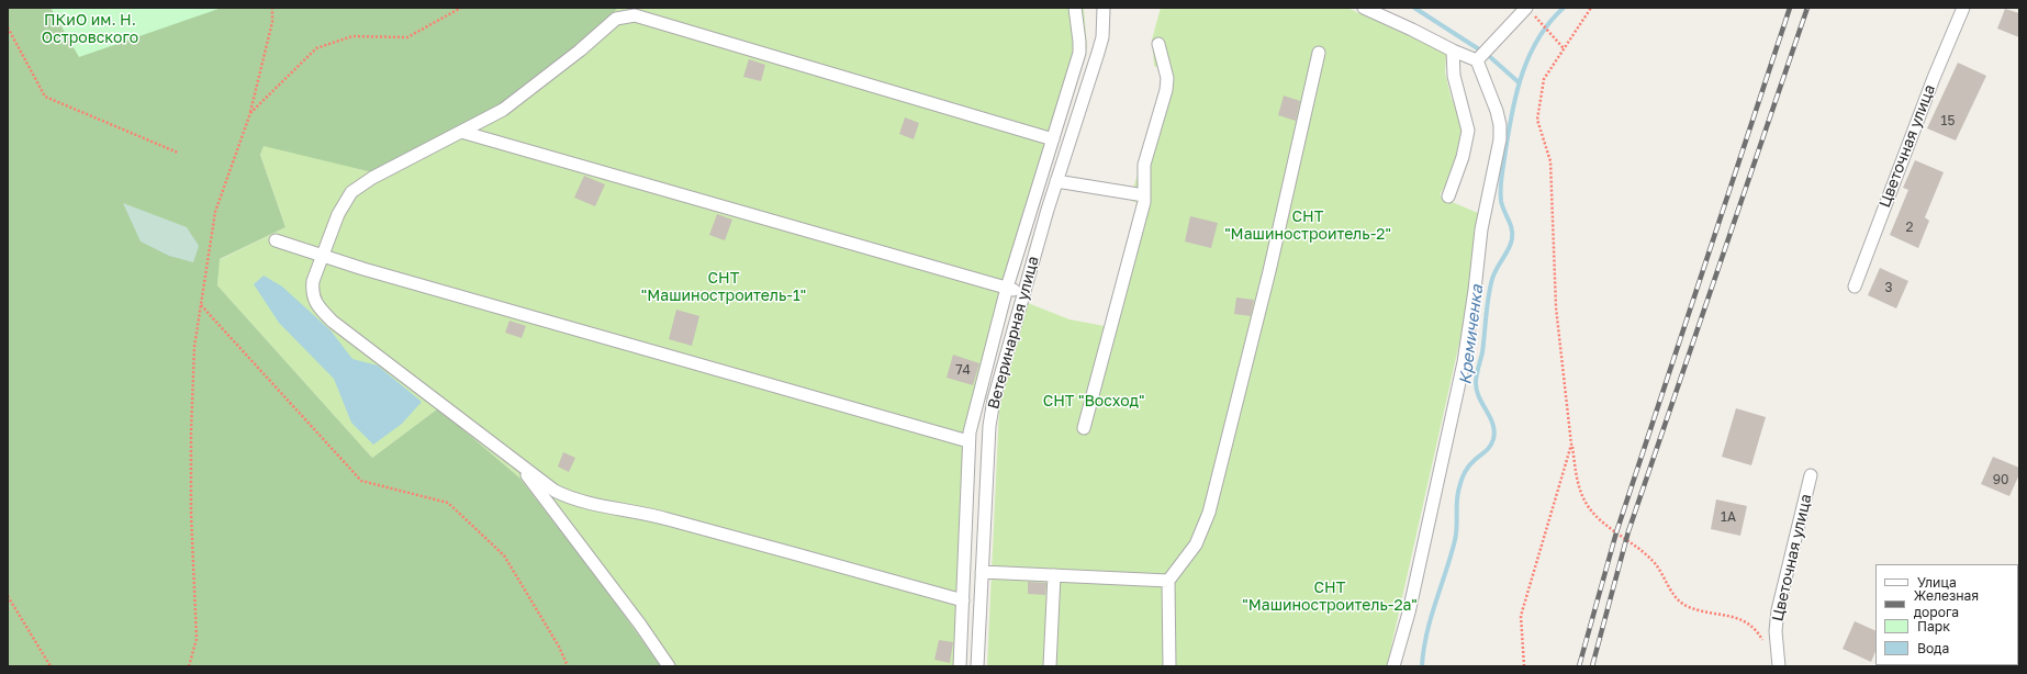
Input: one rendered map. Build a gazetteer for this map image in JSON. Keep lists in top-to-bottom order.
{
  "streets": {
    "street": ["Цветочная улица", "Ветеринарная улица"]
  },
  "water": ["Кремиченка"],
  "parks": [
    "ПКиО им. Н. Островского",
    "СНТ \"Машиностроитель-2\"",
    "СНТ \"Машиностроитель-1\"",
    "СНТ \"Восход\"",
    "СНТ \"Машиностроитель-2а\""
  ],
  "house_numbers": [
    "15",
    "2",
    "3",
    "74",
    "90",
    "1А"
  ],
  "legend": [
    "Улица",
    "Железная дорога",
    "Парк",
    "Вода"
  ]
}
